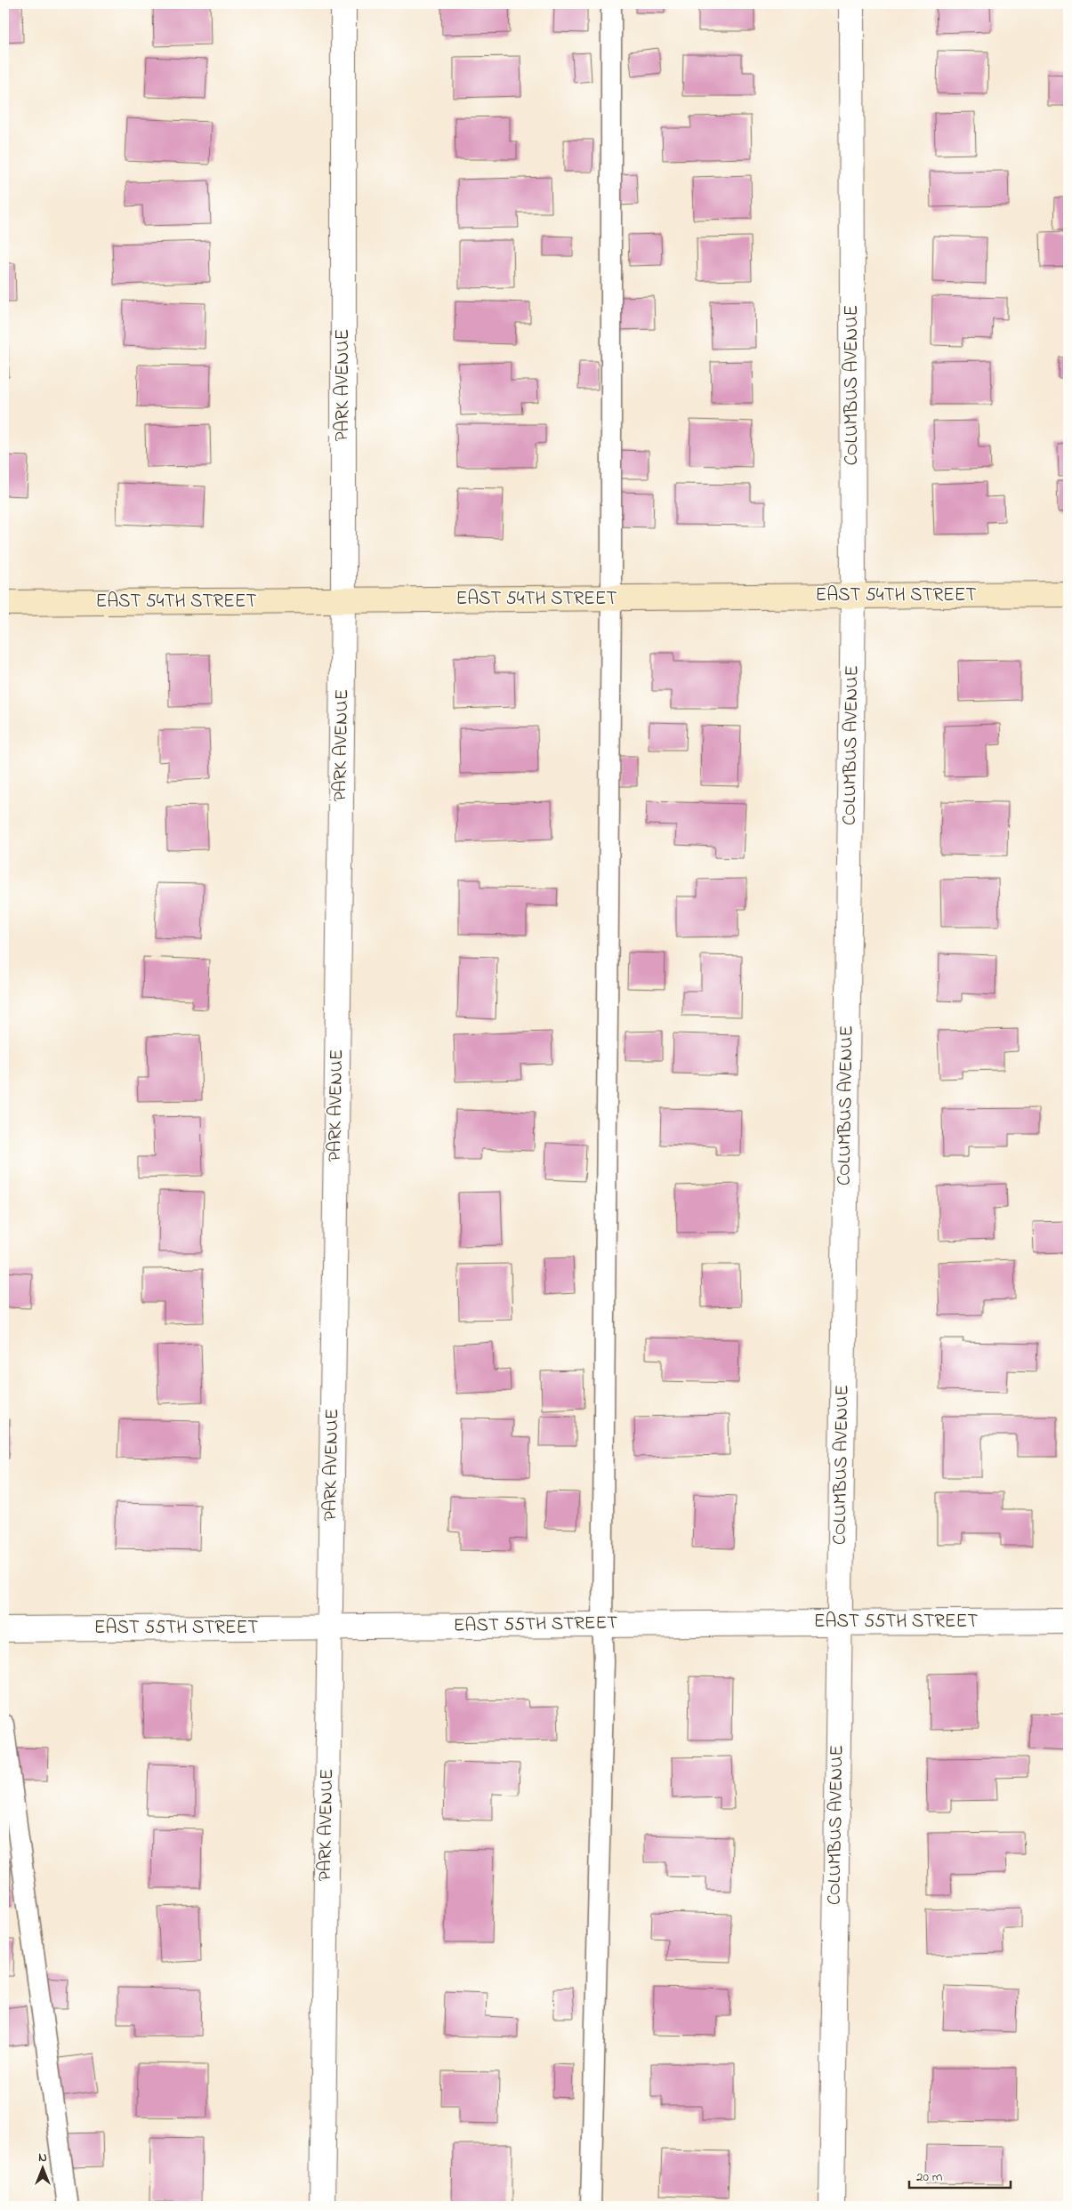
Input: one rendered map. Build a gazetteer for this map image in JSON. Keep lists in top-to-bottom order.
{
  "streets": {
    "street": [
      "PARK AVENUE",
      "COLUMBUS AVENUE",
      "EAST 54TH STREET",
      "EAST 55TH STREET"
    ]
  },
  "crossings": [
    ["PARK AVENUE", "EAST 54TH STREET"],
    ["PARK AVENUE", "EAST 55TH STREET"],
    ["COLUMBUS AVENUE", "EAST 54TH STREET"],
    ["COLUMBUS AVENUE", "EAST 55TH STREET"]
  ],
  "scale_bar": "20 m",
  "north": "top"
}
